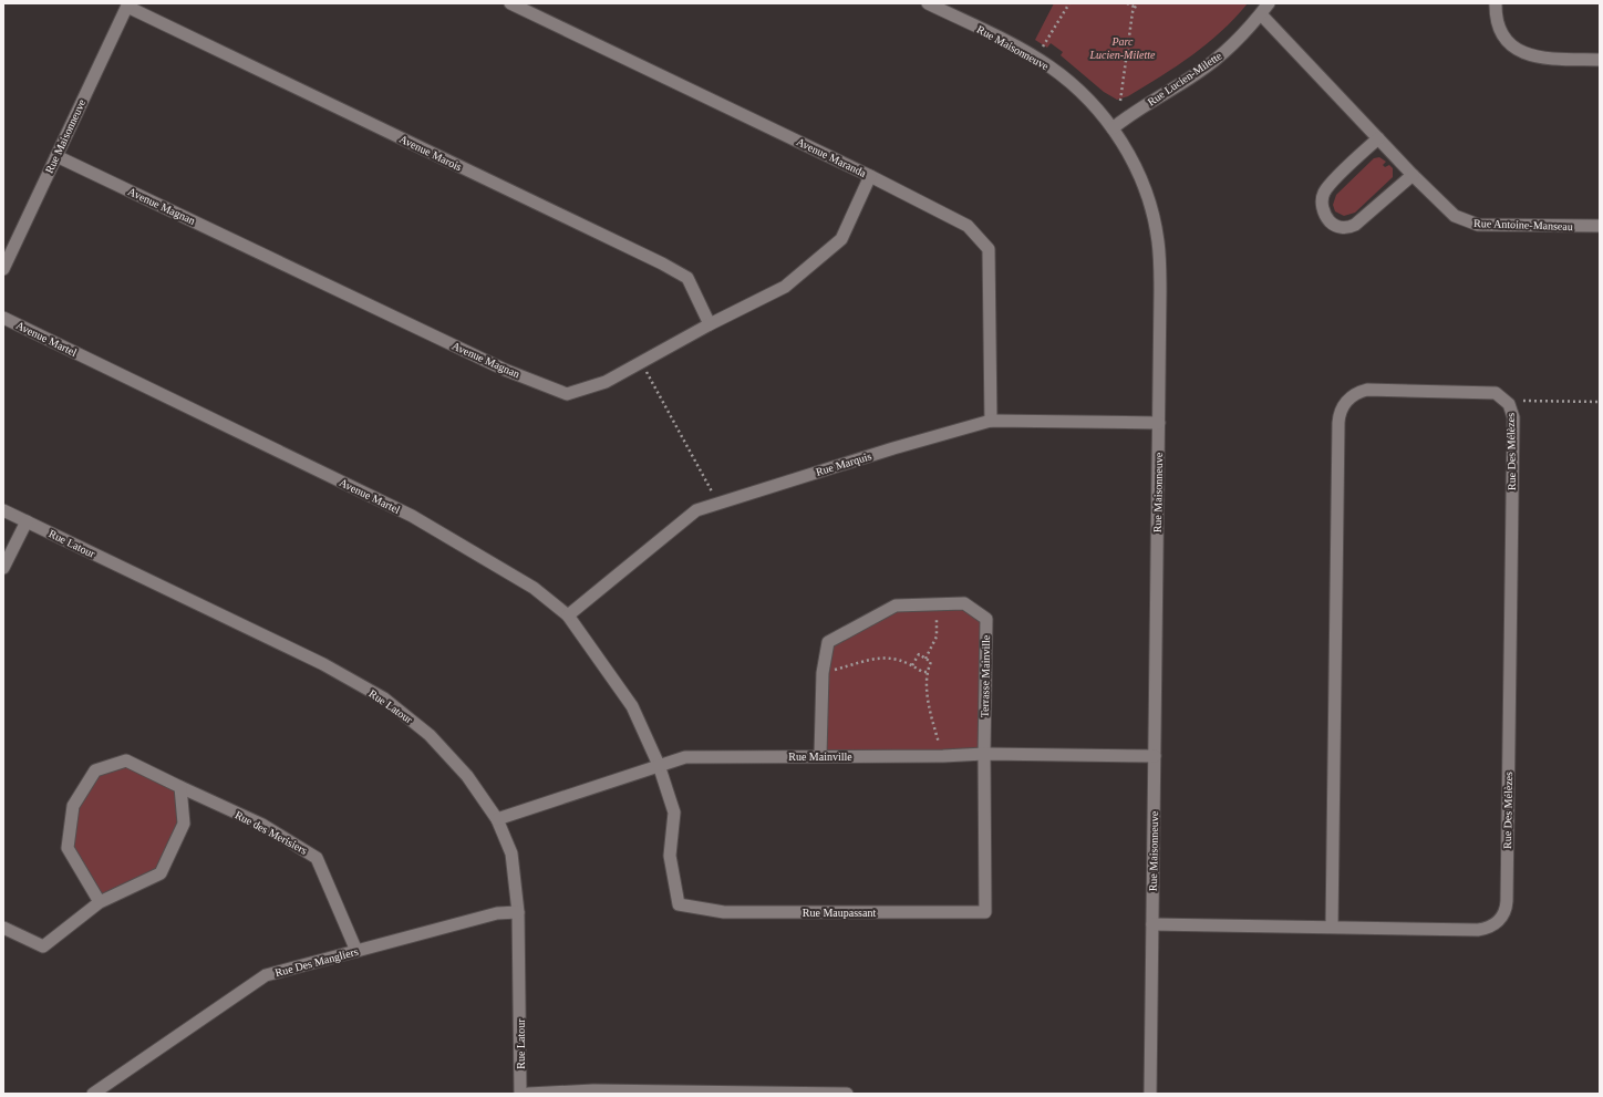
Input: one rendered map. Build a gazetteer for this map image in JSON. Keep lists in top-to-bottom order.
{
  "streets": {
    "street": [
      "Rue Maisonneuve",
      "Rue Lucien-Milette",
      "Avenue Marois",
      "Avenue Maranda",
      "Avenue Magnan",
      "Rue Antoine-Manseau",
      "Avenue Martel",
      "Rue Des Mélèzes",
      "Rue Marquis",
      "Rue Latour",
      "Terrasse Mainville",
      "Rue Mainville",
      "Rue des Merisiers",
      "Rue Maupassant",
      "Rue Des Mangliers"
    ]
  },
  "crossings": [
    ["Rue Maisonneuve", "Rue Lucien-Milette"],
    ["Rue Maisonneuve", "Avenue Marois"],
    ["Rue Maisonneuve", "Avenue Magnan"],
    ["Rue Maisonneuve", "Rue Des Mélèzes"],
    ["Rue Maisonneuve", "Rue Marquis"],
    ["Rue Maisonneuve", "Rue Mainville"],
    ["Rue Lucien-Milette", "Rue Antoine-Manseau"],
    ["Avenue Marois", "Avenue Magnan"],
    ["Avenue Maranda", "Avenue Magnan"],
    ["Avenue Maranda", "Rue Marquis"],
    ["Avenue Martel", "Rue Marquis"],
    ["Avenue Martel", "Rue Mainville"],
    ["Avenue Martel", "Rue Maupassant"],
    ["Rue Latour", "Rue Mainville"],
    ["Rue Latour", "Rue Des Mangliers"],
    ["Terrasse Mainville", "Rue Mainville"],
    ["Terrasse Mainville", "Rue Maupassant"],
    ["Rue Mainville", "Rue Maupassant"],
    ["Rue des Merisiers", "Rue Des Mangliers"]
  ],
  "parks": ["Parc Lucien-Milette"]
}
